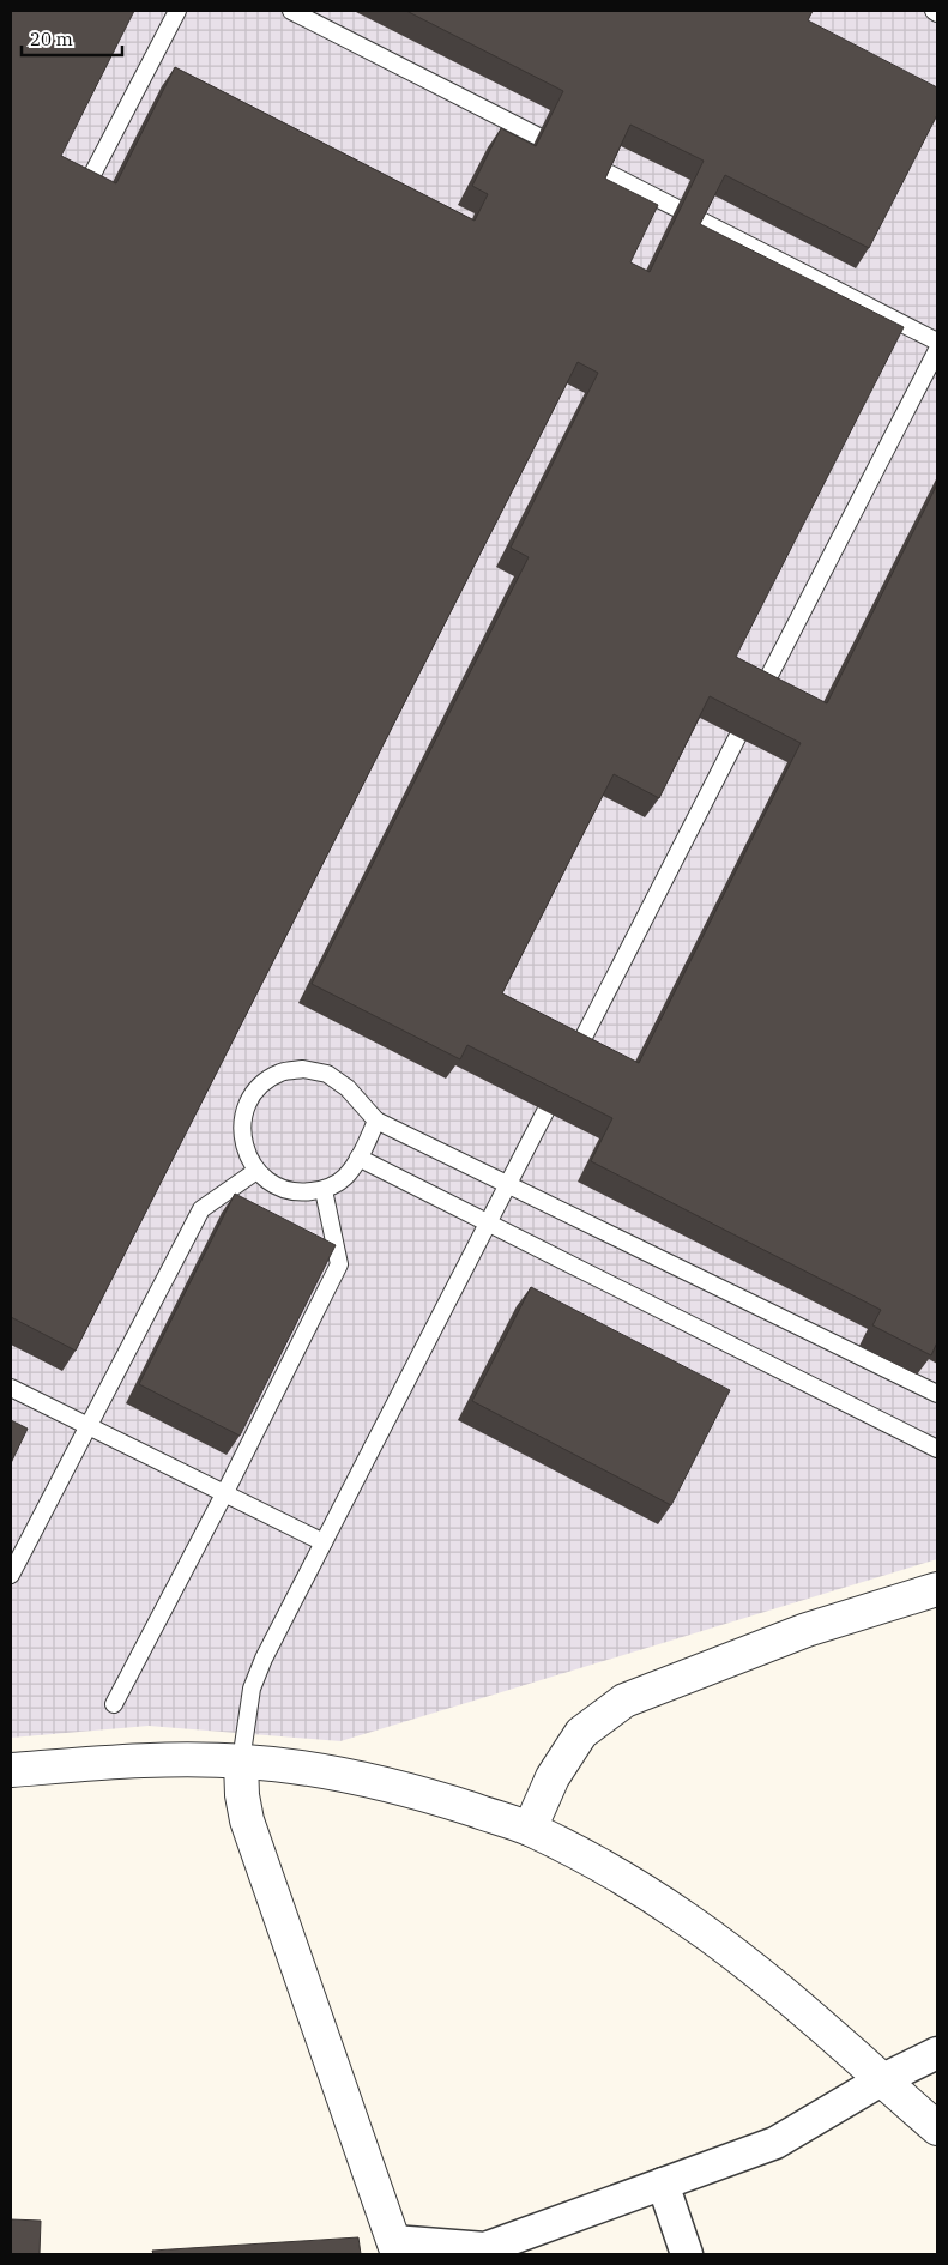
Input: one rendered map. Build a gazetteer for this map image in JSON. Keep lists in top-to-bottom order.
{
  "scale_bar": "20 m"
}
